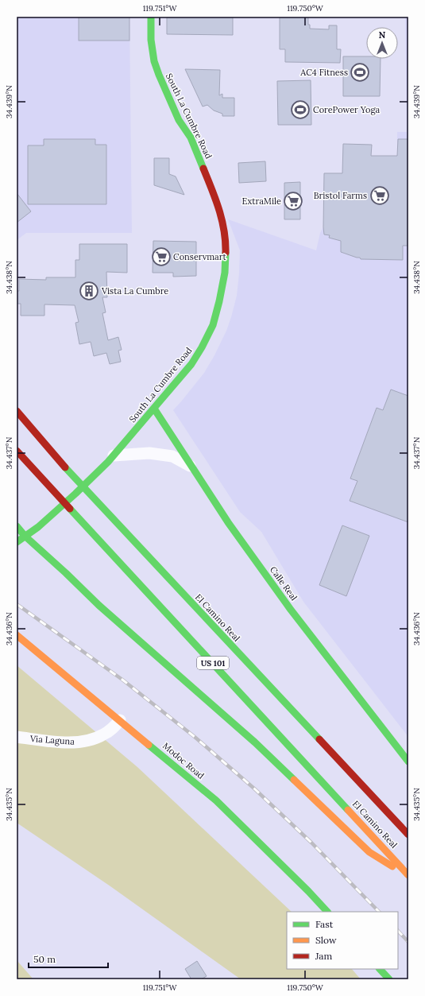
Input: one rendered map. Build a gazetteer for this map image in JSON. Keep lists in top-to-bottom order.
{
  "streets": {
    "main road": [
      "South La Cumbre Road",
      "Calle Real",
      "El Camino Real",
      "US 101",
      "Modoc Road"
    ],
    "street": ["Via Laguna"]
  },
  "crossings": [
    ["South La Cumbre Road", "Calle Real"],
    ["Via Laguna", "Modoc Road"]
  ],
  "places": {
    "sports": ["AC4 Fitness", "CorePower Yoga"],
    "supermarket": ["Bristol Farms", "ExtraMile", "Conservmart"],
    "building": ["Vista La Cumbre"]
  },
  "legend": ["Fast", "Slow", "Jam"],
  "scale_bar": "50 m",
  "north": "top",
  "coordinates": [
    "119.751°W",
    "119.750°W",
    "34.439°N",
    "34.438°N",
    "34.437°N",
    "34.436°N",
    "34.435°N"
  ]
}
